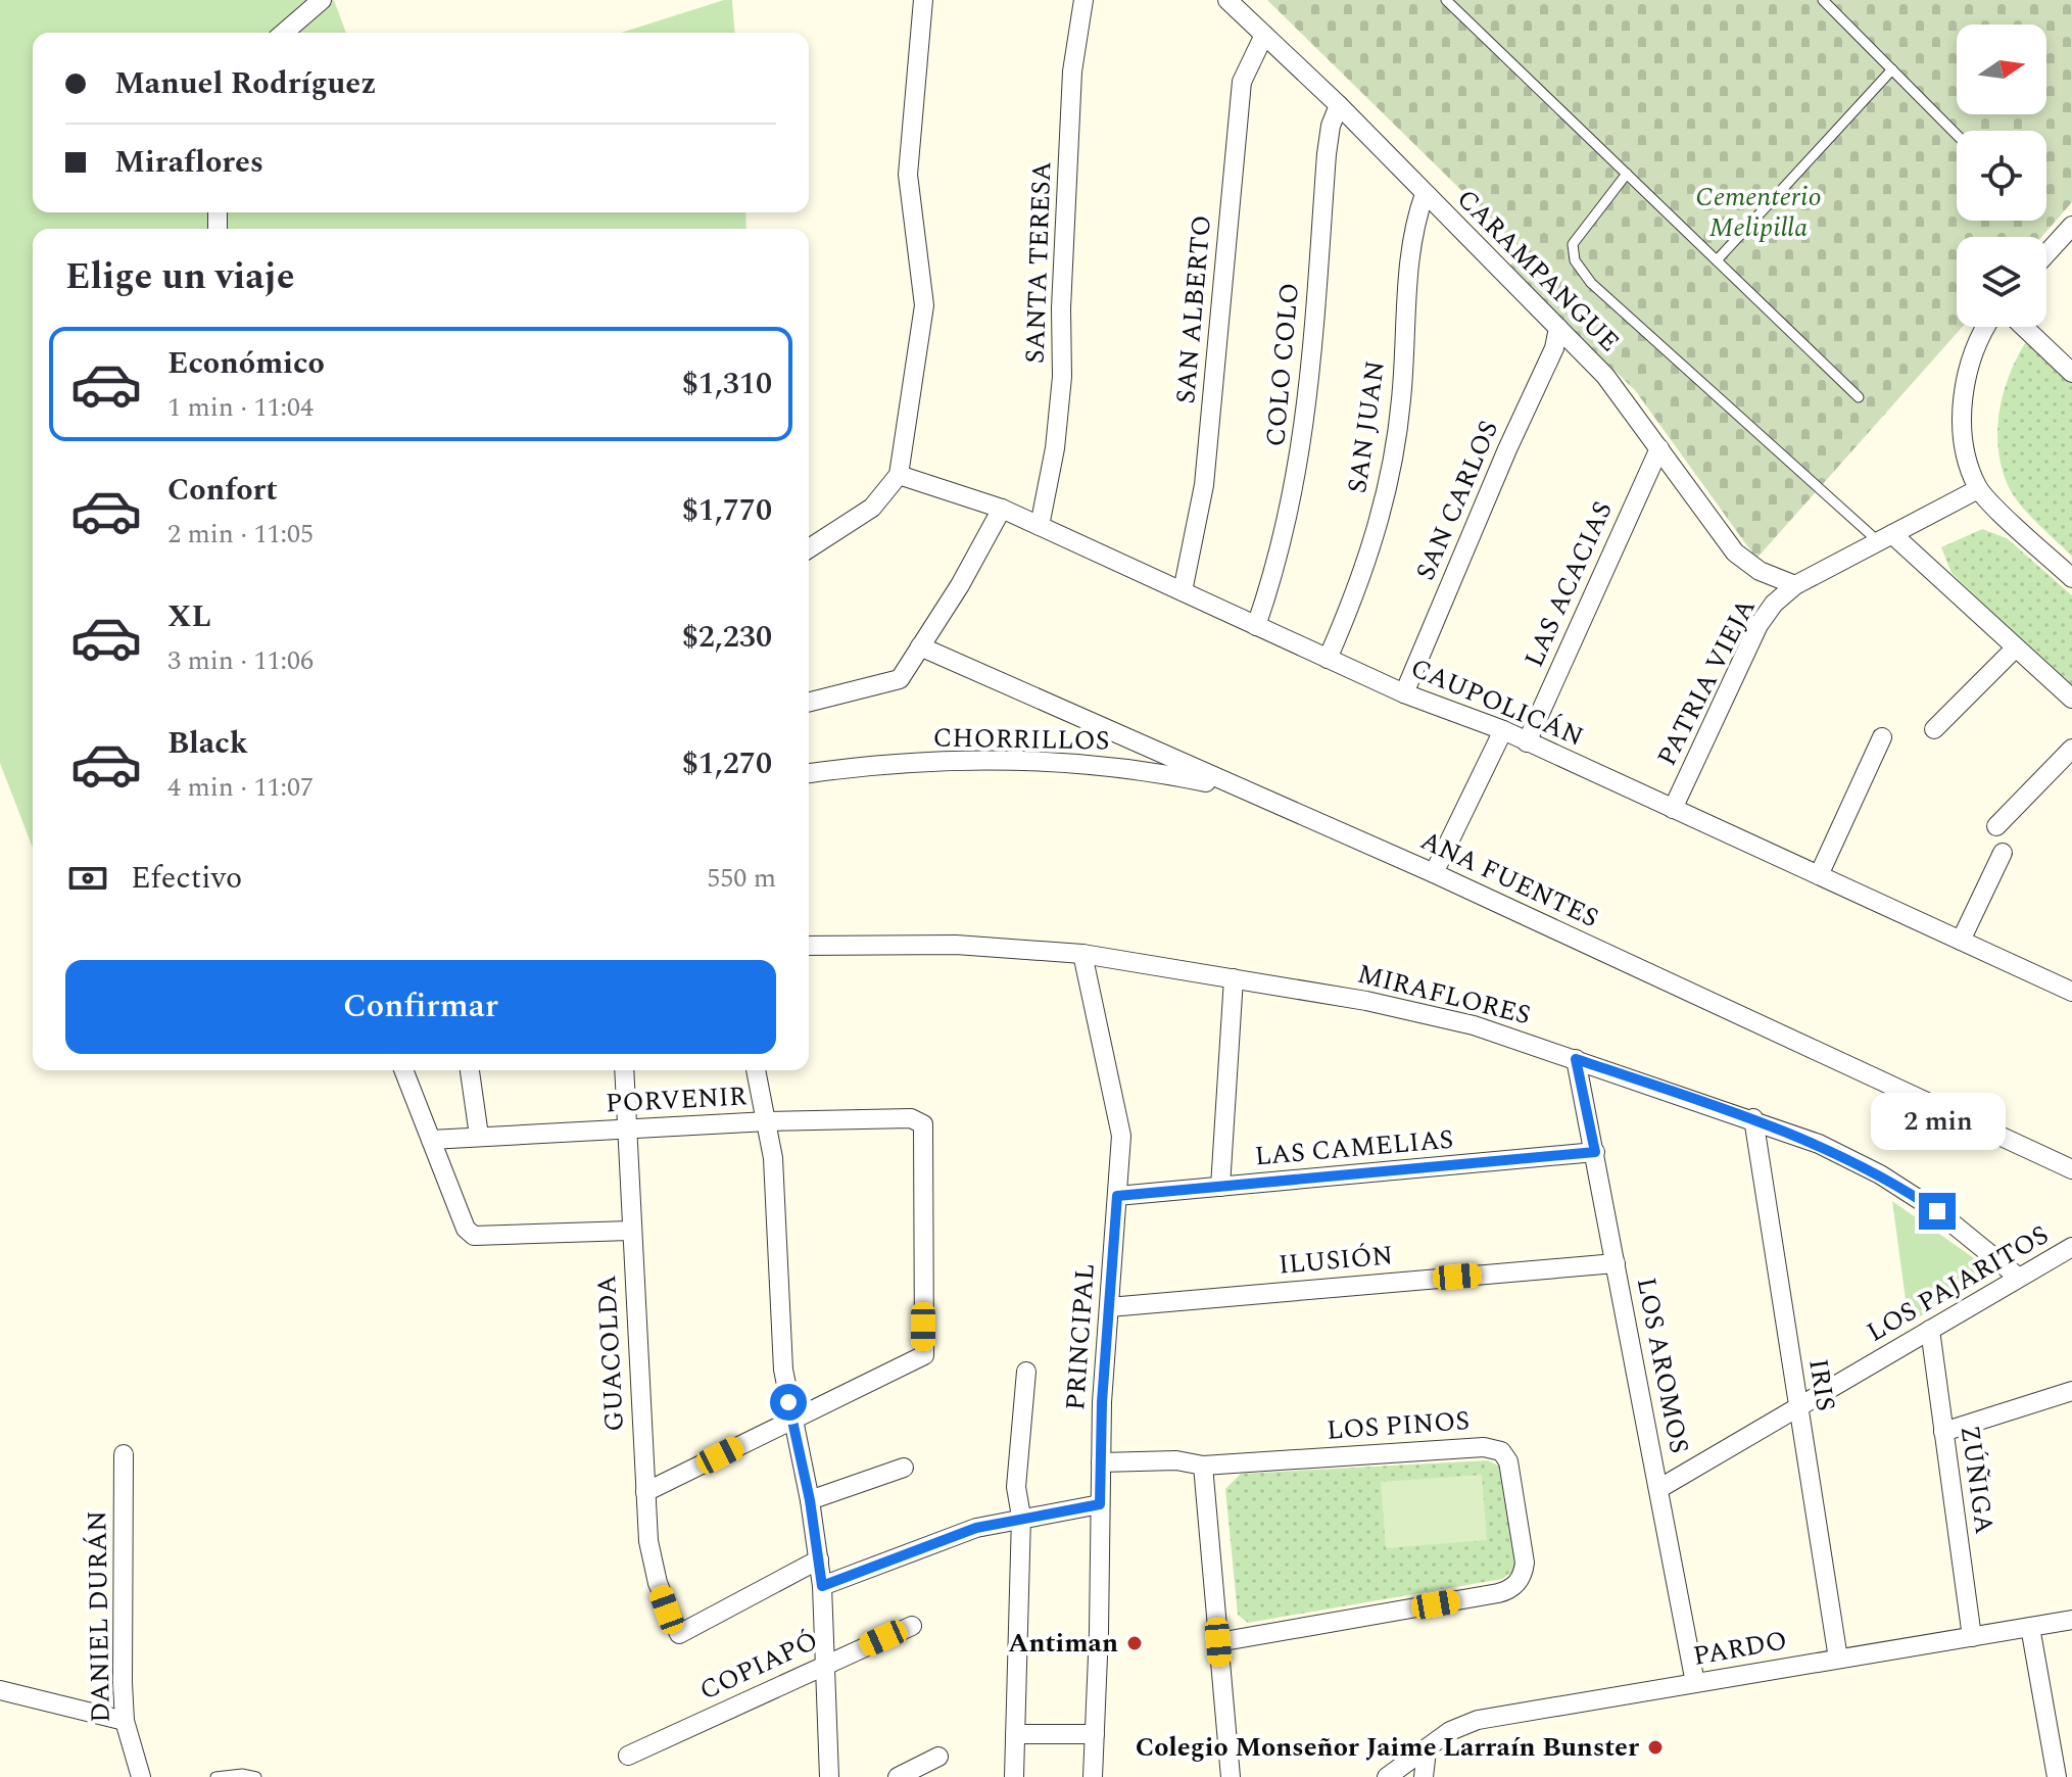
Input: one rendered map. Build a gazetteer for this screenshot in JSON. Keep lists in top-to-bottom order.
{
  "streets": {
    "street": [
      "SANTA TERESA",
      "CARAMPANGUE",
      "SAN ALBERTO",
      "COLO COLO",
      "SAN JUAN",
      "SAN CARLOS",
      "LAS ACACIAS",
      "PATRIA VIEJA",
      "CAUPOLICÁN",
      "CHORRILLOS",
      "ANA FUENTES",
      "MIRAFLORES",
      "PORVENIR",
      "LAS CAMELIAS",
      "ILUSIÓN",
      "LOS PAJARITOS",
      "PRINCIPAL",
      "GUACOLDA",
      "LOS AROMOS",
      "IRIS",
      "LOS PINOS",
      "ZÚÑIGA",
      "DANIEL DURÁN",
      "PARDO",
      "COPIAPÓ"
    ]
  },
  "crossings": [
    ["SANTA TERESA", "CAUPOLICÁN"],
    ["CARAMPANGUE", "SAN ALBERTO"],
    ["CARAMPANGUE", "COLO COLO"],
    ["CARAMPANGUE", "SAN JUAN"],
    ["CARAMPANGUE", "SAN CARLOS"],
    ["CARAMPANGUE", "LAS ACACIAS"],
    ["CARAMPANGUE", "PATRIA VIEJA"],
    ["SAN ALBERTO", "CAUPOLICÁN"],
    ["COLO COLO", "CAUPOLICÁN"],
    ["SAN JUAN", "CAUPOLICÁN"],
    ["SAN CARLOS", "CAUPOLICÁN"],
    ["LAS ACACIAS", "CAUPOLICÁN"],
    ["PATRIA VIEJA", "CAUPOLICÁN"],
    ["CHORRILLOS", "ANA FUENTES"],
    ["MIRAFLORES", "LOS PAJARITOS"],
    ["MIRAFLORES", "PRINCIPAL"],
    ["MIRAFLORES", "LOS AROMOS"],
    ["MIRAFLORES", "IRIS"],
    ["PORVENIR", "GUACOLDA"],
    ["LAS CAMELIAS", "PRINCIPAL"],
    ["LAS CAMELIAS", "LOS AROMOS"],
    ["ILUSIÓN", "PRINCIPAL"],
    ["ILUSIÓN", "LOS AROMOS"],
    ["LOS PAJARITOS", "LOS AROMOS"],
    ["LOS PAJARITOS", "IRIS"],
    ["LOS PAJARITOS", "ZÚÑIGA"],
    ["PRINCIPAL", "LOS PINOS"],
    ["LOS AROMOS", "PARDO"],
    ["IRIS", "PARDO"],
    ["ZÚÑIGA", "PARDO"]
  ],
  "parks": ["Cementerio Melipilla"],
  "places": ["Antiman", "Colegio Monseñor Jaime Larraín Bunster"],
  "north": "right",
  "page": {
    "banner": ["Manuel Rodríguez", "Miraflores"],
    "heading": "Elige un viaje",
    "list": [
      {
        "name": "Económico",
        "note": "1 min · 11:04",
        "value": "$1,310"
      },
      {
        "name": "Confort",
        "note": "2 min · 11:05",
        "value": "$1,770"
      },
      {
        "name": "XL",
        "note": "3 min · 11:06",
        "value": "$2,230"
      },
      {
        "name": "Black",
        "note": "4 min · 11:07",
        "value": "$1,270"
      }
    ],
    "pay": ["Efectivo", "550 m"],
    "buttons": "Confirmar",
    "bubble": "2 min"
  }
}
